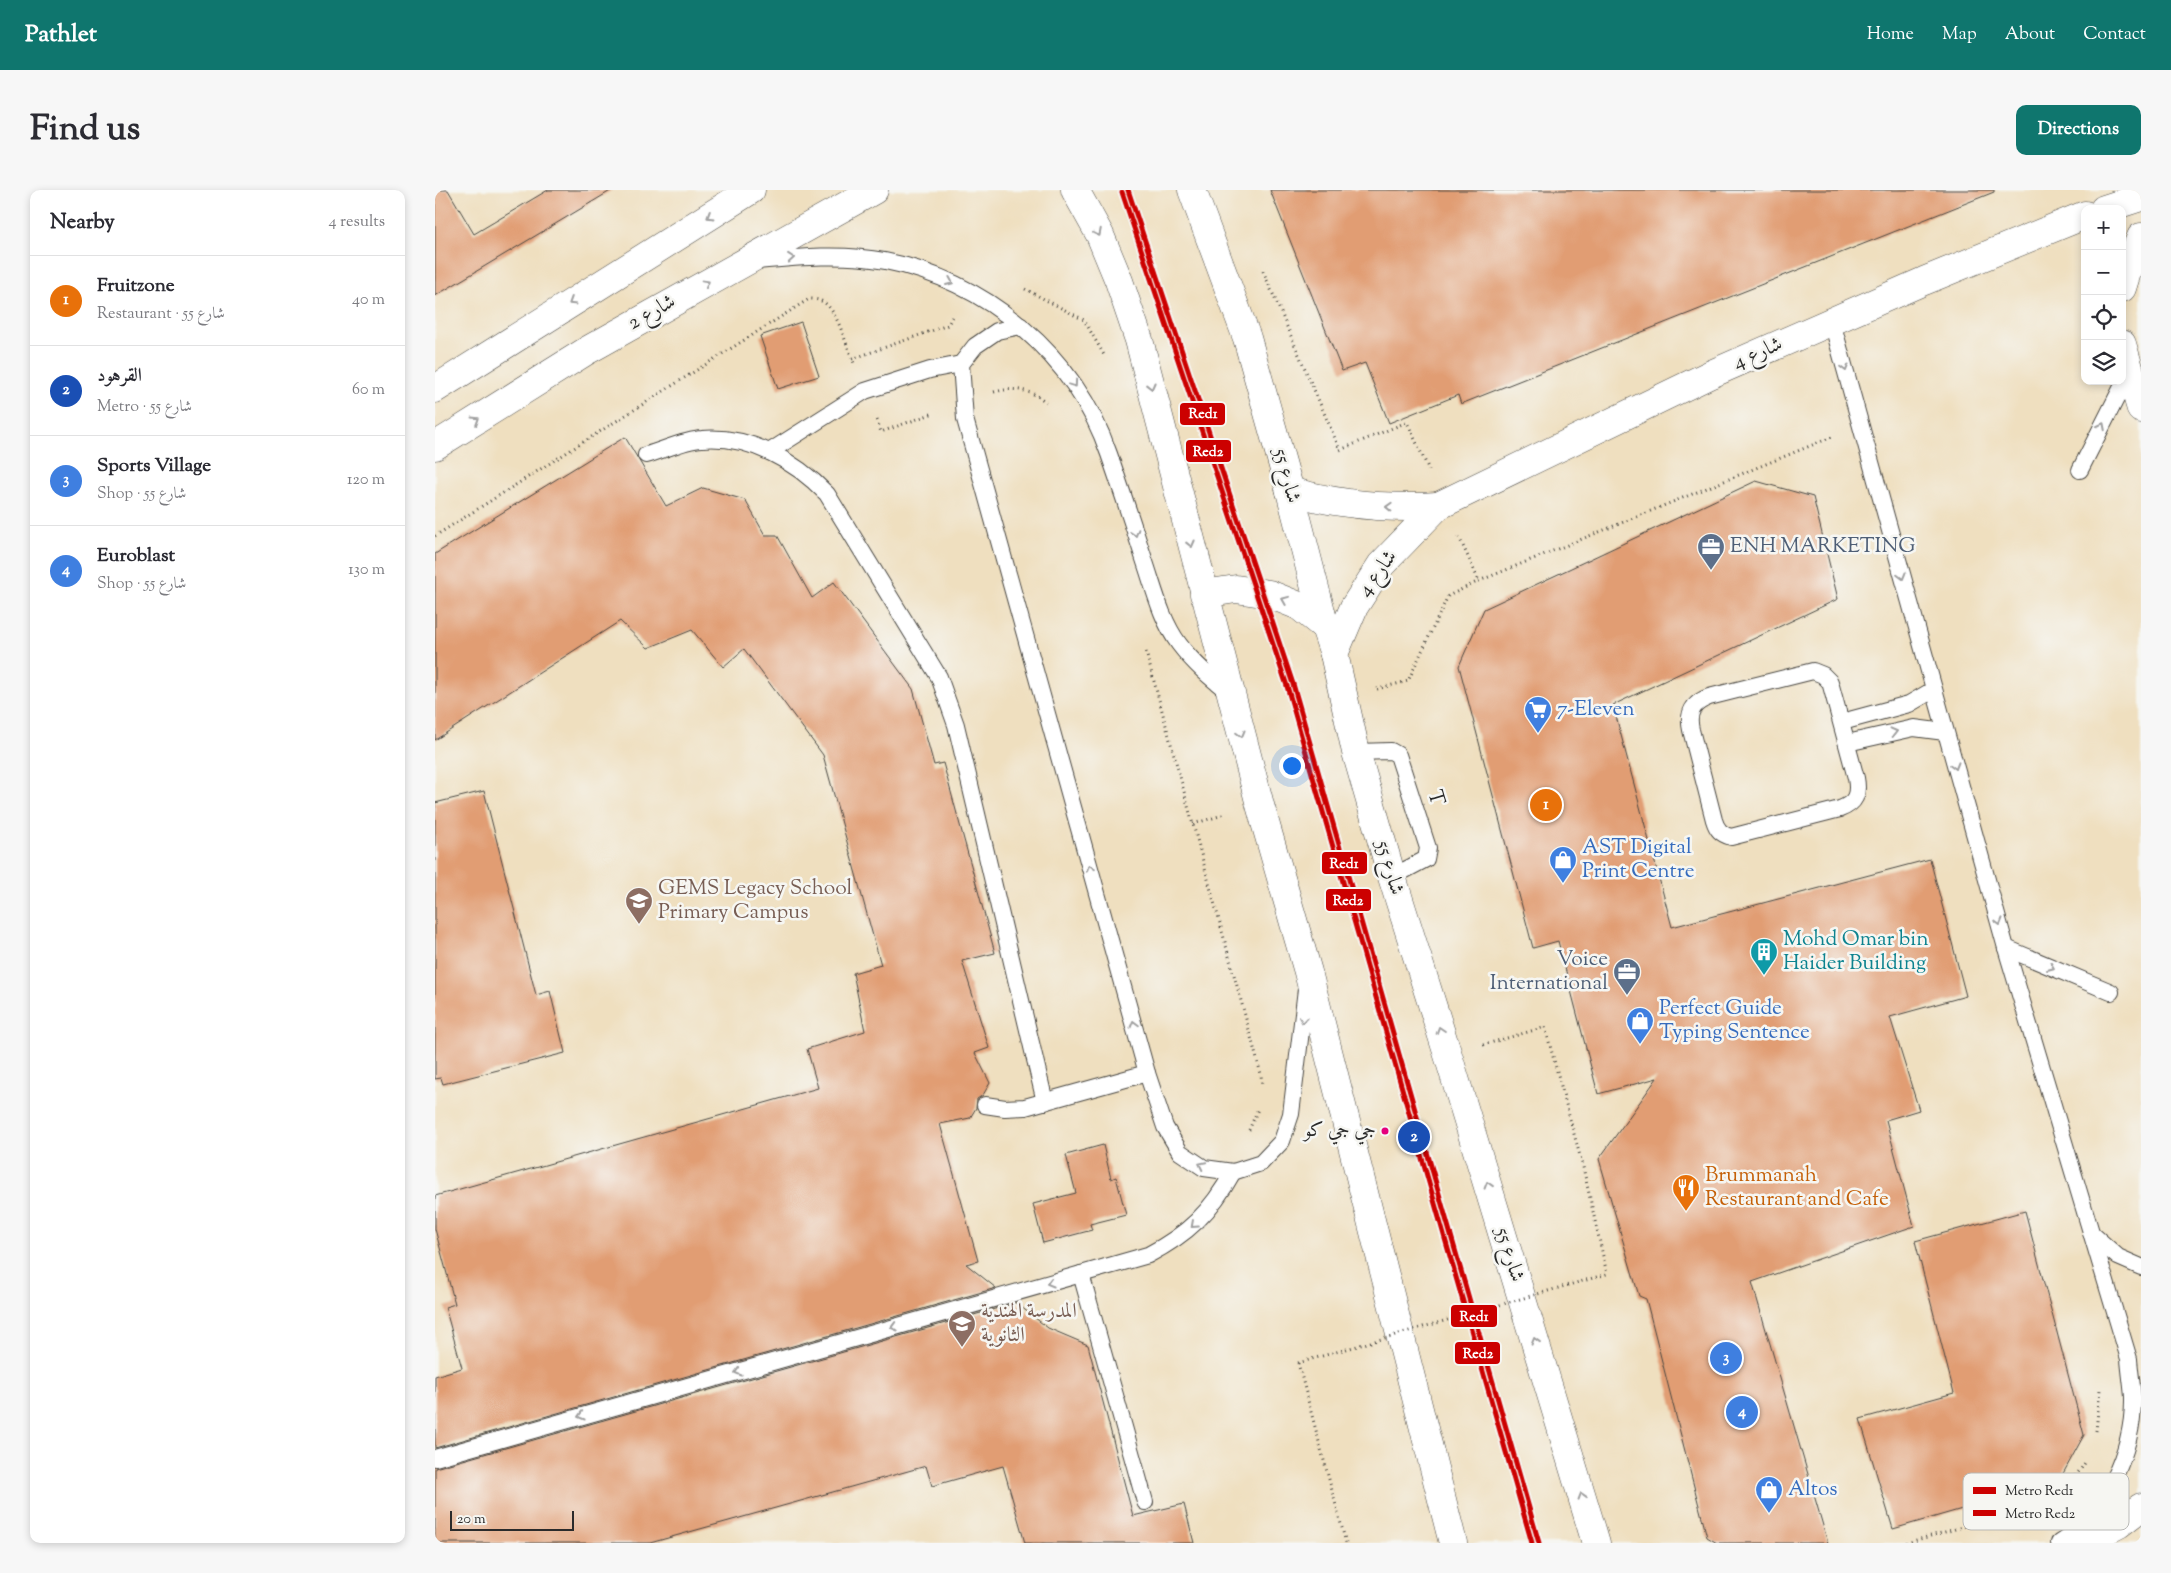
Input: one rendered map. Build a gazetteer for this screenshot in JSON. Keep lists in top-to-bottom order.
{
  "streets": {
    "street": ["شارع 2", "شارع 4", "شارع 55"],
    "lane": ["T"]
  },
  "crossings": [
    ["شارع 4", "شارع 55"],
    ["شارع 55", "T"]
  ],
  "places": {
    "office": ["ENH MARKETING", "Voice International"],
    "supermarket": ["7-Eleven"],
    "shop": ["AST Digital Print Centre", "Perfect Guide Typing Sentence", "Altos"],
    "school or university": ["GEMS Legacy School Primary Campus", "المدرسة الهندية الثانوية"],
    "building": ["Mohd Omar bin Haider Building"],
    "other": ["جي جي كو"],
    "restaurant": ["Brummanah Restaurant and Cafe"]
  },
  "lines": ["metro line Red1", "metro line Red2"],
  "legend": ["Metro Red1", "Metro Red2"],
  "scale_bar": "20 m",
  "page": {
    "header": "Pathlet",
    "nav": [
      "Home",
      "Map",
      "About",
      "Contact"
    ],
    "title": "Find us",
    "buttons": "Directions",
    "heading": ["Nearby", "4 results"],
    "map_buttons": ["+", "−"],
    "list": [
      {
        "mark": "1",
        "name": "Fruitzone",
        "note": "Restaurant · شارع 55",
        "value": "40 m"
      },
      {
        "mark": "2",
        "name": "القرهود",
        "note": "Metro · شارع 55",
        "value": "60 m"
      },
      {
        "mark": "3",
        "name": "Sports Village",
        "note": "Shop · شارع 55",
        "value": "120 m"
      },
      {
        "mark": "4",
        "name": "Euroblast",
        "note": "Shop · شارع 55",
        "value": "130 m"
      }
    ],
    "pins": [
      "1",
      "2",
      "3",
      "4"
    ],
    "scale": "20 m"
  }
}
